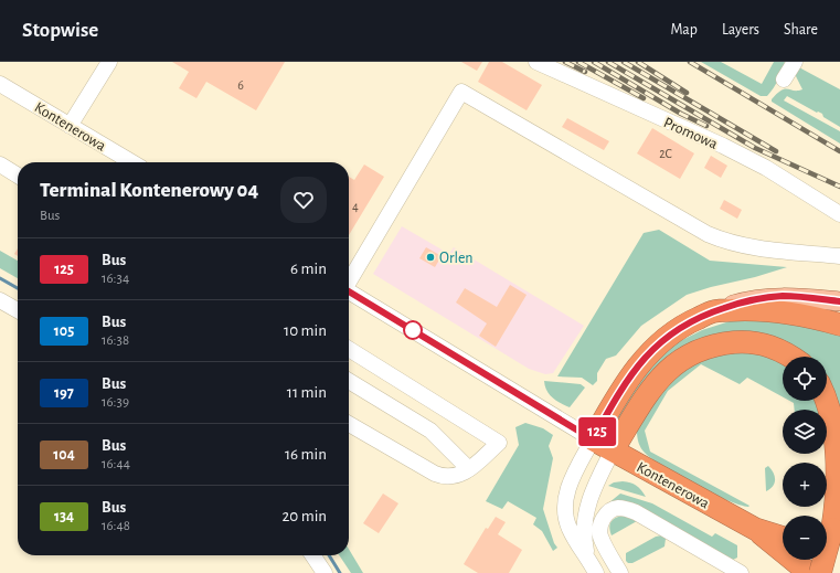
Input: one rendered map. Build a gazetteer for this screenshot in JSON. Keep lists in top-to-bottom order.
{
  "streets": {
    "highway": ["Kontenerowa"],
    "street": ["Promowa"]
  },
  "places": ["Orlen"],
  "lines": ["bus line 125"],
  "house_numbers": ["6", "2C", "4"],
  "page": {
    "header": "Stopwise",
    "nav": ["Map", "Layers", "Share"],
    "on_map": "125",
    "heading": ["Terminal Kontenerowy 04", "Bus"],
    "list": [
      {
        "mark": "125",
        "name": "Bus",
        "note": "16:34",
        "value": "6 min"
      },
      {
        "mark": "105",
        "name": "Bus",
        "note": "16:38",
        "value": "10 min"
      },
      {
        "mark": "197",
        "name": "Bus",
        "note": "16:39",
        "value": "11 min"
      },
      {
        "mark": "104",
        "name": "Bus",
        "note": "16:44",
        "value": "16 min"
      },
      {
        "mark": "134",
        "name": "Bus",
        "note": "16:48",
        "value": "20 min"
      }
    ],
    "map_buttons": ["+", "−"]
  }
}
